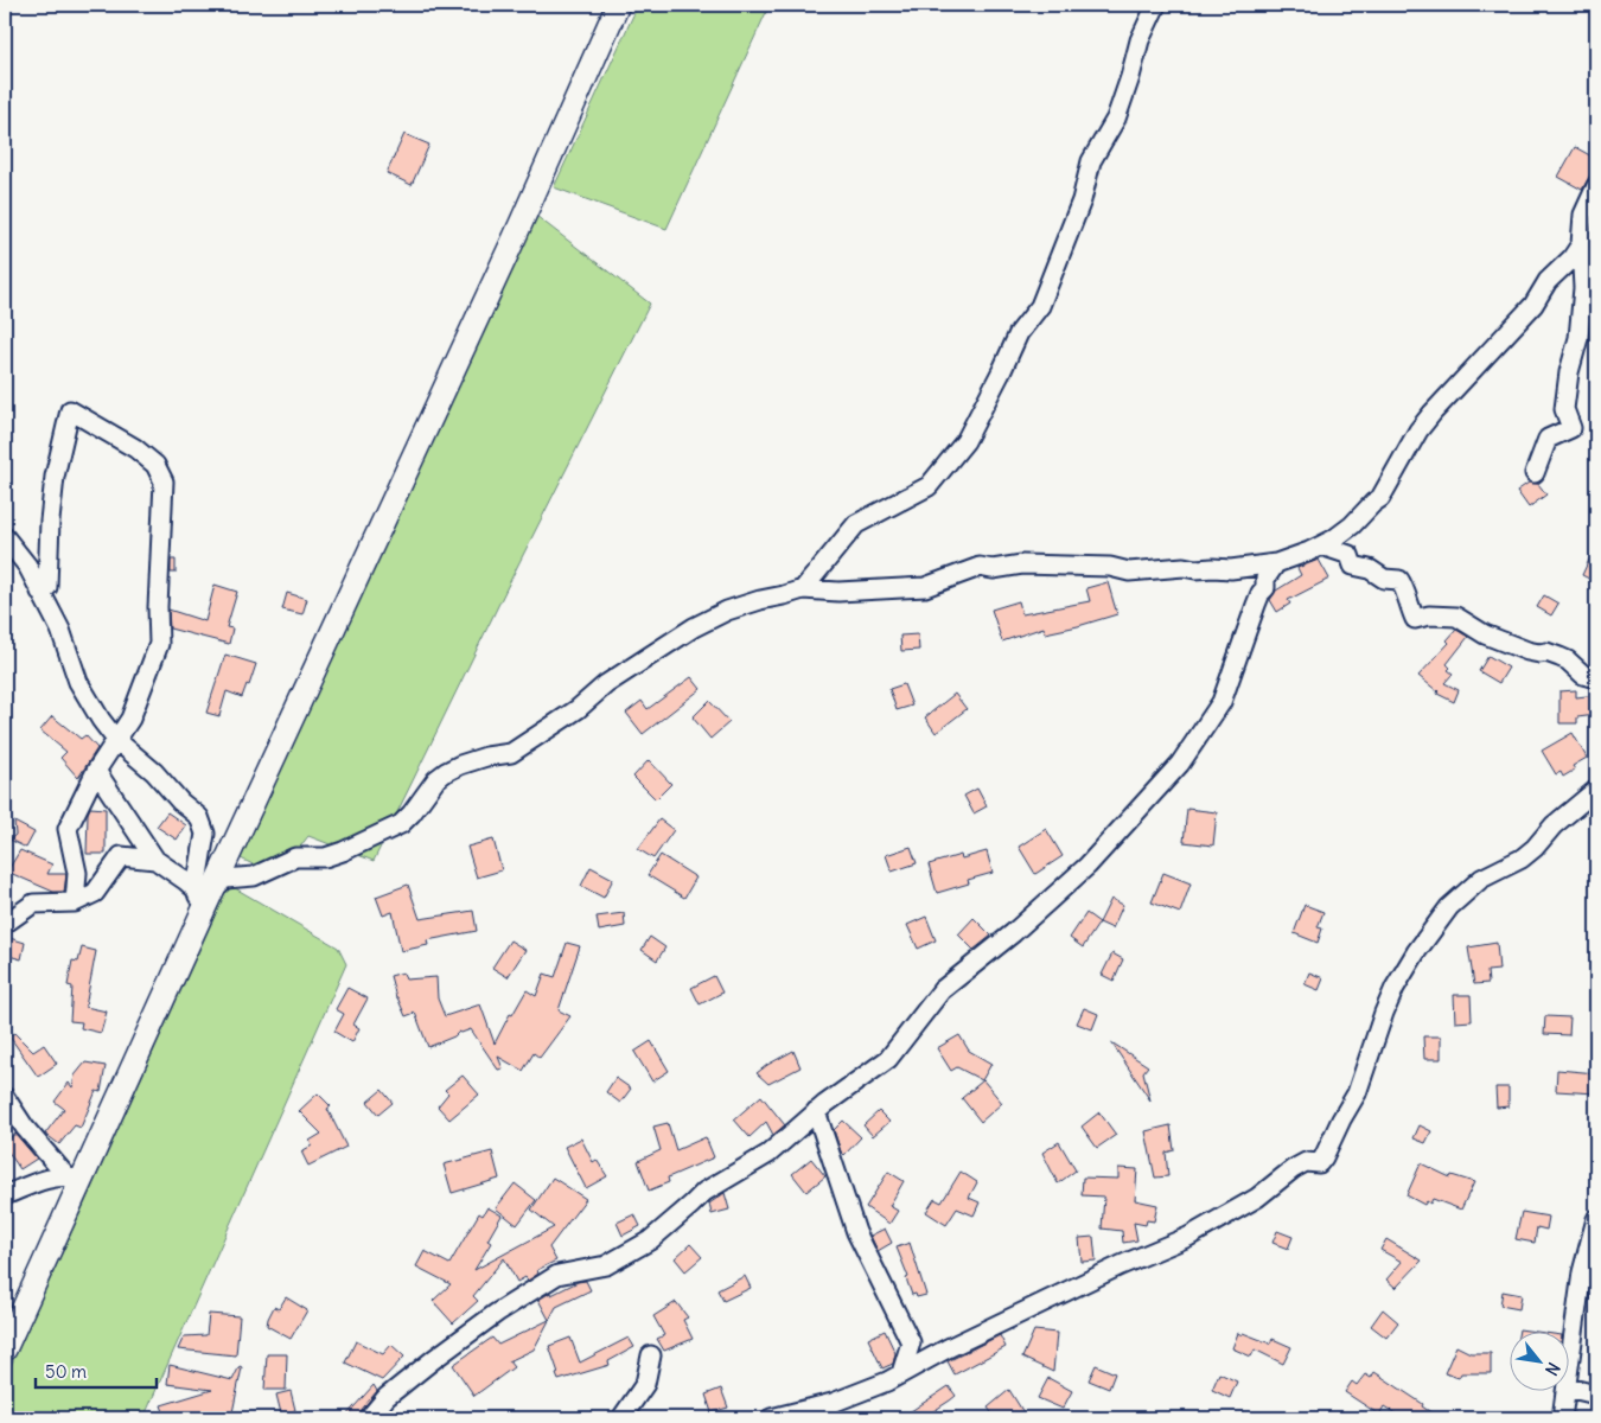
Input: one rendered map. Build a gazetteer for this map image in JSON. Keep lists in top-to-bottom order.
{
  "scale_bar": "50 m",
  "north": "bottom right"
}
